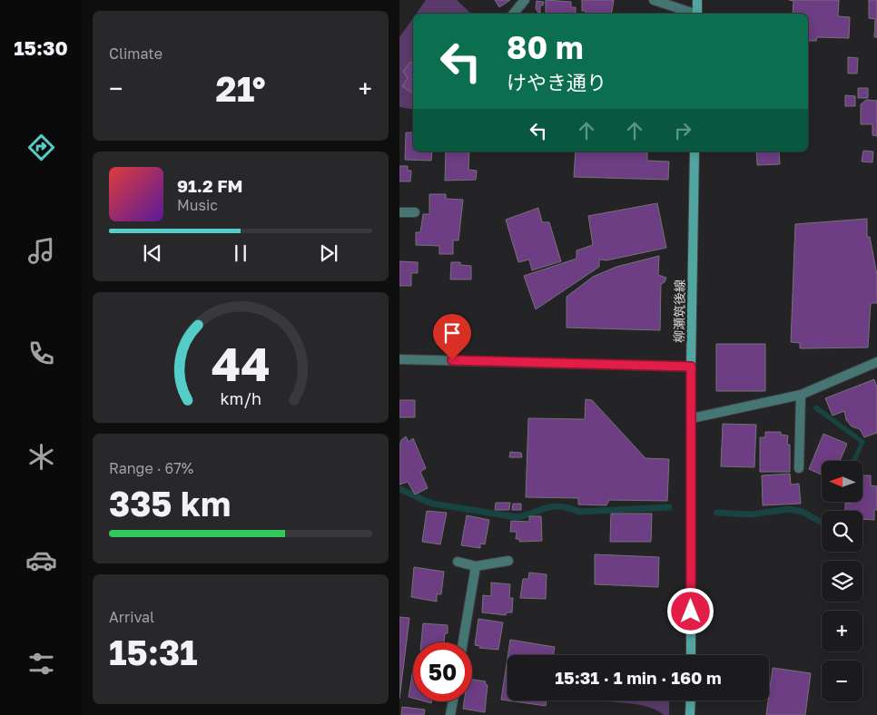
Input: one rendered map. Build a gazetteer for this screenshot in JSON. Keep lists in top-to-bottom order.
{
  "streets": {
    "main road": ["柳瀬筑後線"]
  },
  "north": "left",
  "page": {
    "tabs": "15:30",
    "tile": [
      "Climate",
      ["Range · 67%", "335 km"],
      ["Arrival", "15:31"]
    ],
    "turn": ["80 m", "けやき通り"],
    "heat": ["−", "21°", "+"],
    "song": ["91.2 FM", "Music"],
    "map_buttons": ["+", "−"],
    "limit": "50",
    "trip": "15:31 · 1 min · 160 m",
    "gauge": ["44", "km/h"]
  }
}
